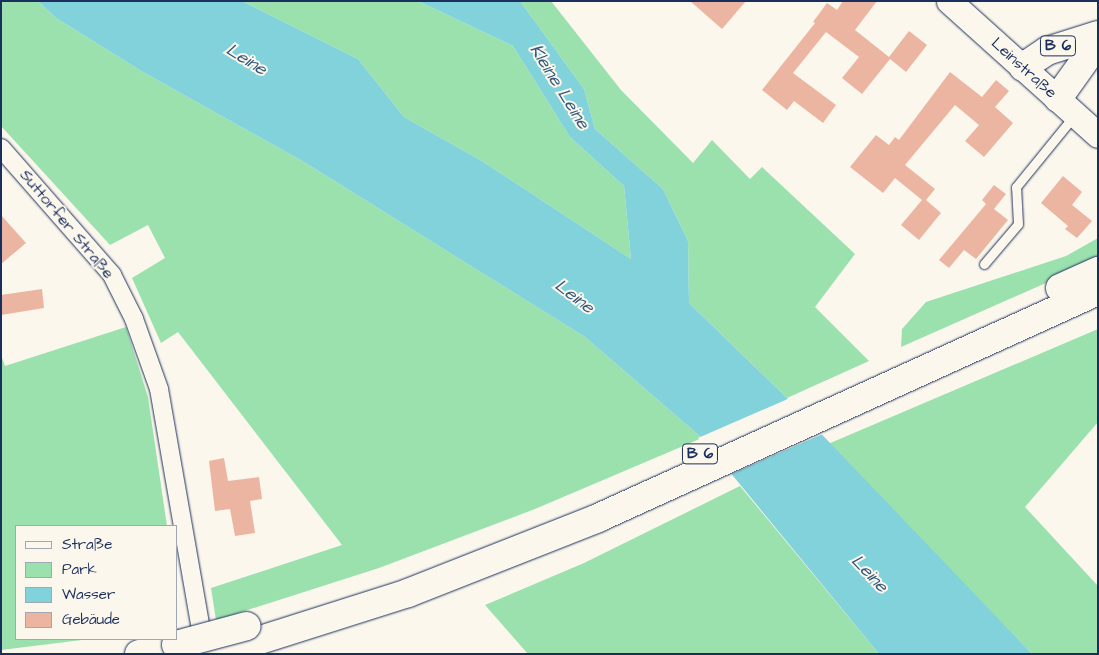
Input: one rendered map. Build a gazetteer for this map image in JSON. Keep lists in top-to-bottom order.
{
  "streets": {
    "highway": ["B 6"],
    "street": ["Leinstraße", "Suttorfer Straße"]
  },
  "crossings": [
    ["B 6", "Leinstraße"]
  ],
  "water": ["Leine", "Kleine Leine"],
  "legend": [
    "Straße",
    "Park",
    "Wasser",
    "Gebäude"
  ]
}
